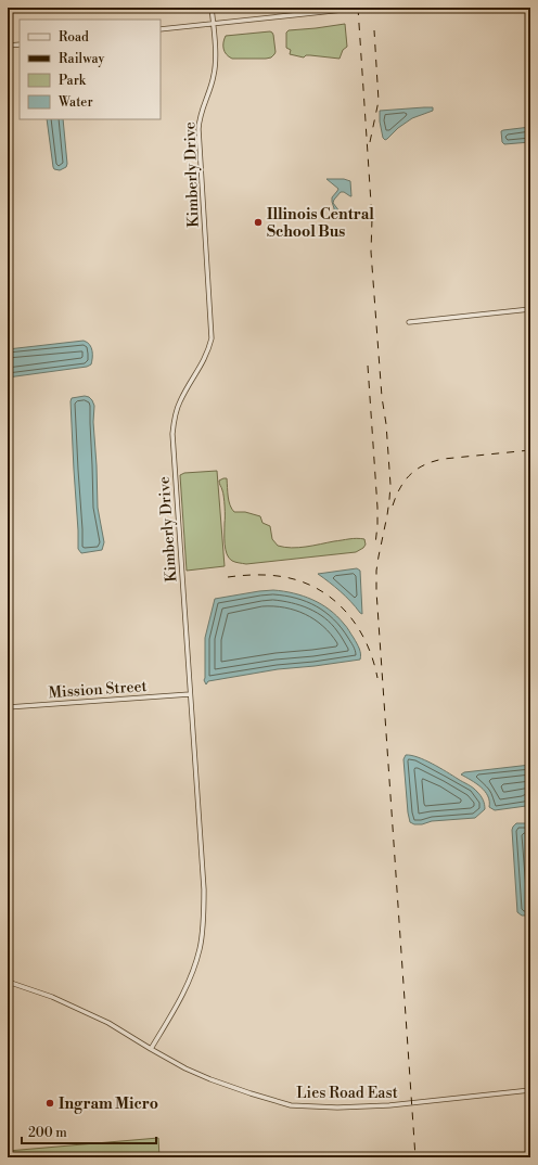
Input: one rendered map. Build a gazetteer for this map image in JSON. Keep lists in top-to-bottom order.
{
  "streets": {
    "street": ["Kimberly Drive", "Mission Street", "Lies Road East"]
  },
  "crossings": [
    ["Kimberly Drive", "Mission Street"],
    ["Kimberly Drive", "Lies Road East"]
  ],
  "places": ["Illinois Central School Bus", "Ingram Micro"],
  "legend": [
    "Road",
    "Railway",
    "Park",
    "Water"
  ],
  "scale_bar": "200 m"
}
